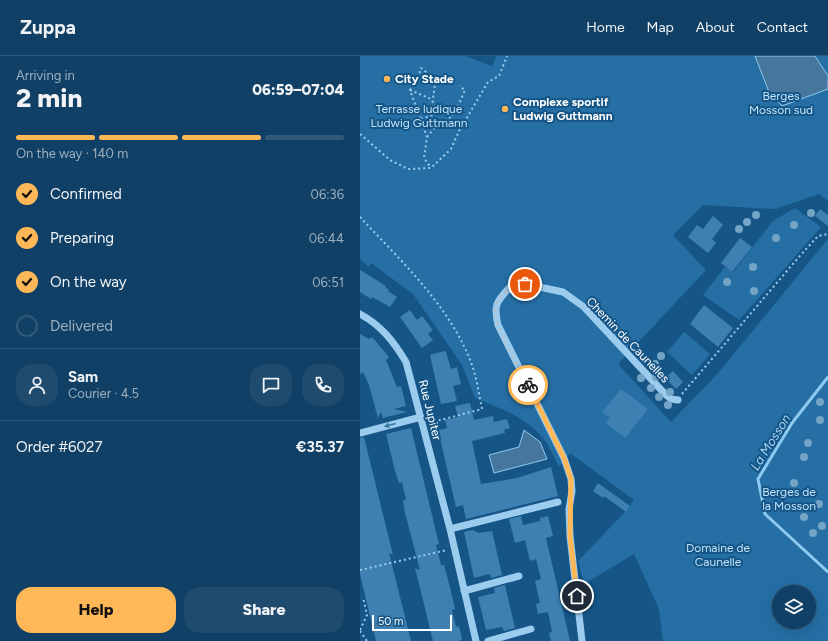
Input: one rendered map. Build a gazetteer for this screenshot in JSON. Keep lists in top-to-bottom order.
{
  "streets": {
    "street": ["Chemin de Caunelles", "Rue Jupiter"]
  },
  "water": ["La Mosson"],
  "parks": [
    "Berges Mosson sud",
    "Terrasse ludique Ludwig Guttmann",
    "Berges de la Mosson",
    "Domaine de Caunelle"
  ],
  "places": ["City Stade", "Complexe sportif Ludwig Guttmann"],
  "scale_bar": "50 m",
  "page": {
    "header": "Zuppa",
    "nav": [
      "Home",
      "Map",
      "About",
      "Contact"
    ],
    "heading": ["2 min", "Arriving in", "06:59–07:04"],
    "panel": [
      "Sam",
      "Courier · 4.5",
      "Order #6027",
      "€35.37"
    ],
    "bar": "On the way · 140 m",
    "list": [
      ["Confirmed", "06:36"],
      ["Preparing", "06:44"],
      ["On the way", "06:51"],
      "Delivered"
    ],
    "buttons": ["Help", "Share"],
    "scale": "50 m"
  }
}
